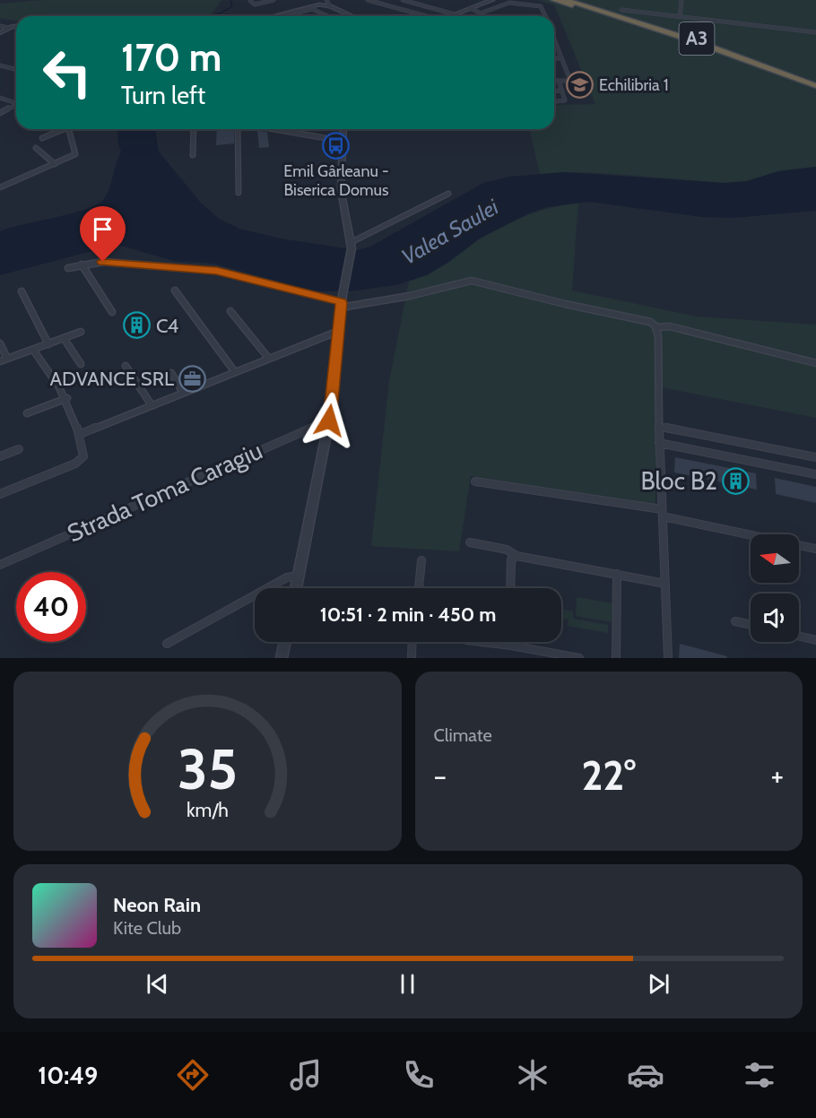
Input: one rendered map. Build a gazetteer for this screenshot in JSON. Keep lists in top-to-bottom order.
{
  "streets": {
    "highway": ["A3"],
    "street": ["Strada Toma Caragiu"]
  },
  "water": ["Valea Saulei"],
  "places": {
    "school or university": ["Echilibria 1"],
    "bus stop": ["Emil Gârleanu - Biserica Domus"],
    "building": ["C4", "Bloc B2"],
    "office": ["ADVANCE SRL"]
  },
  "north": "left",
  "page": {
    "turn": ["170 m", "Turn left"],
    "limit": "40",
    "trip": "10:51 · 2 min · 450 m",
    "tile": "Climate",
    "heat": ["−", "22°", "+"],
    "song": ["Neon Rain", "Kite Club"],
    "tabs": "10:49",
    "gauge": ["35", "km/h"]
  }
}
